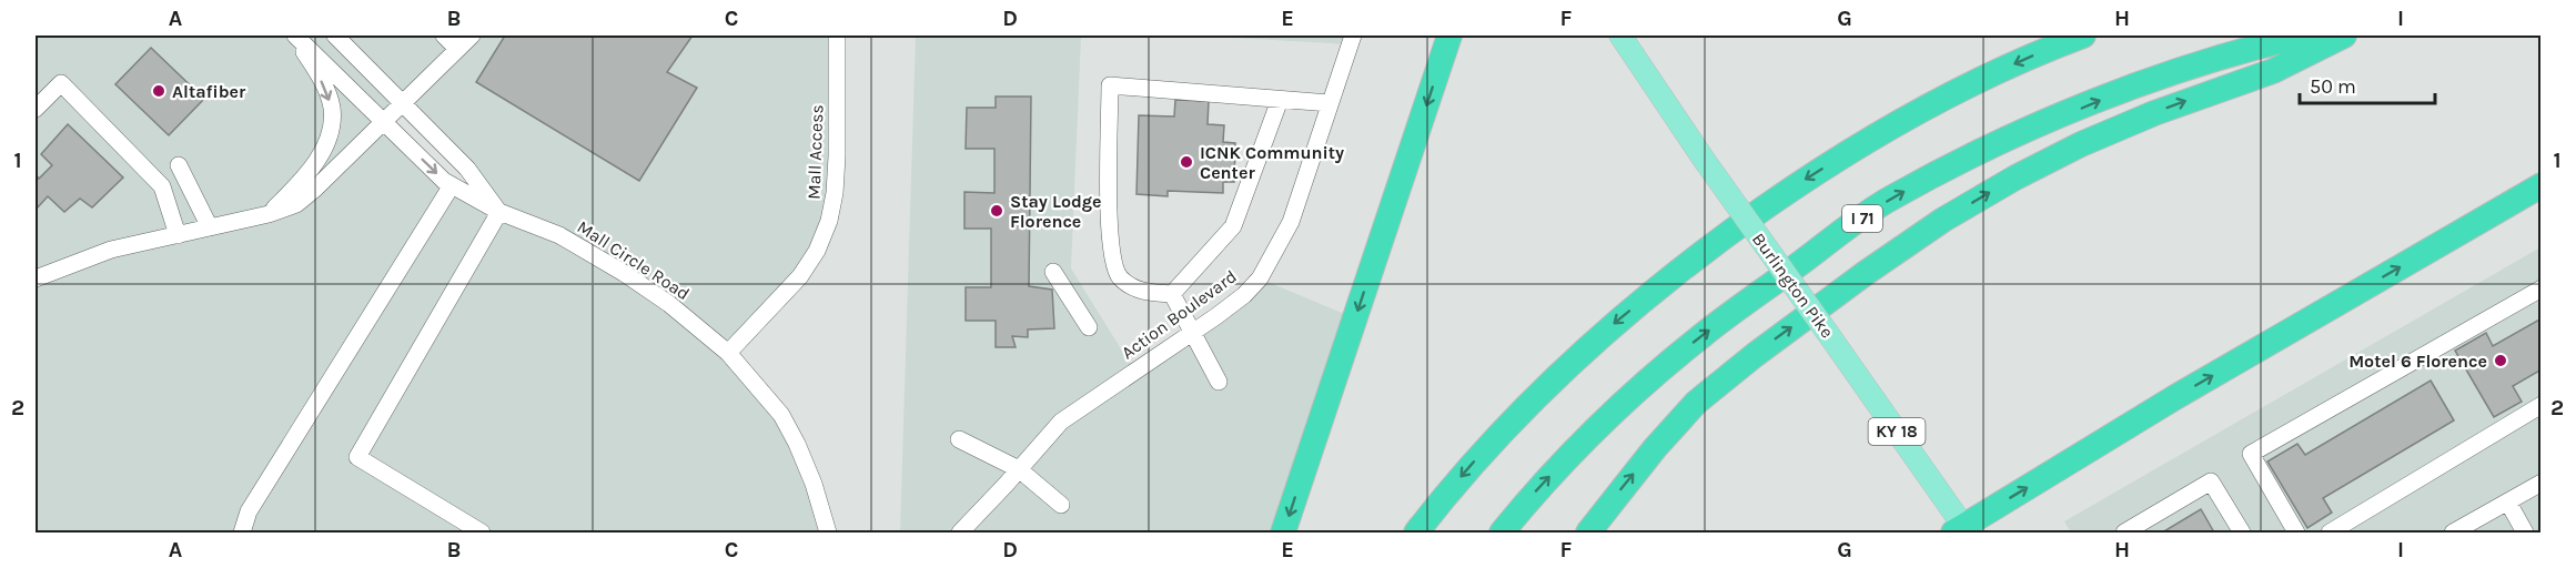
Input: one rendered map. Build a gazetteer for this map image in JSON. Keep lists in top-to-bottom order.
{
  "streets": {
    "highway": ["I 71"],
    "main road": ["Burlington Pike", "KY 18"],
    "street": ["Mall Access", "Mall Circle Road", "Action Boulevard"]
  },
  "crossings": [
    ["Mall Access", "Mall Circle Road"]
  ],
  "places": [
    "Altafiber",
    "ICNK Community Center",
    "Stay Lodge Florence",
    "Motel 6 Florence"
  ],
  "scale_bar": "50 m",
  "grid": {
    "columns": [
      "A",
      "B",
      "C",
      "D",
      "E",
      "F",
      "G",
      "H",
      "I"
    ],
    "rows": ["1", "2"]
  }
}
